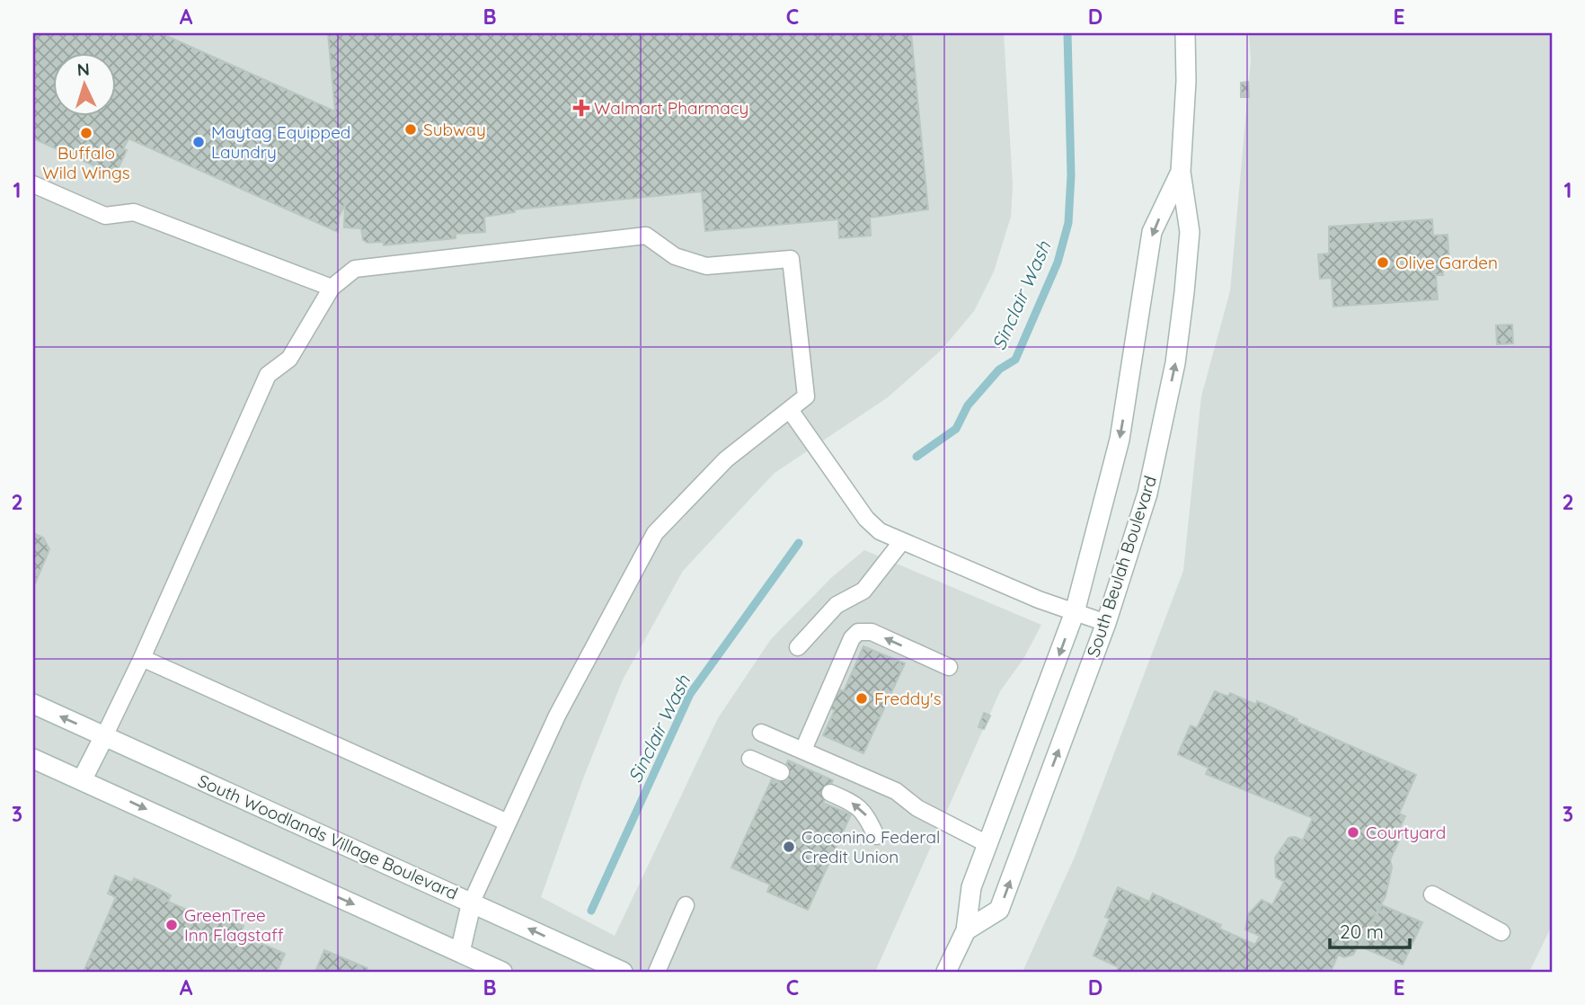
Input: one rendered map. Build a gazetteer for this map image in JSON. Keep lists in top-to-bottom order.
{
  "streets": {
    "main road": ["South Beulah Boulevard", "South Woodlands Village Boulevard"]
  },
  "water": ["Sinclair Wash"],
  "places": {
    "health": ["Walmart Pharmacy"],
    "other": [
      "Subway",
      "Buffalo Wild Wings",
      "Maytag Equipped Laundry",
      "Olive Garden",
      "Freddy's",
      "Courtyard",
      "Coconino Federal Credit Union",
      "GreenTree Inn Flagstaff"
    ]
  },
  "scale_bar": "20 m",
  "north": "top",
  "grid": {
    "columns": [
      "A",
      "B",
      "C",
      "D",
      "E"
    ],
    "rows": ["1", "2", "3"]
  }
}
